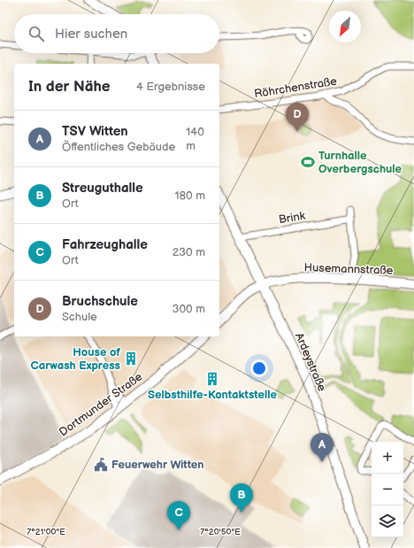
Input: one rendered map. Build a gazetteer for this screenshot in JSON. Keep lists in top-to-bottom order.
{
  "streets": {
    "main road": ["Husemannstraße", "Ardeystraße", "Dortmunder Straße"],
    "street": ["Röhrchenstraße", "Brink"]
  },
  "crossings": [
    ["Brink", "Ardeystraße"],
    ["Husemannstraße", "Ardeystraße"]
  ],
  "places": {
    "sports": ["Turnhalle Overbergschule"],
    "building": ["House of Carwash Express", "Selbsthilfe-Kontaktstelle"],
    "public building": ["Feuerwehr Witten"]
  },
  "north": "bottom left",
  "page": {
    "search": "Hier suchen",
    "heading": ["In der Nähe", "4 Ergebnisse"],
    "pins": [
      "D",
      "A",
      "B",
      "C"
    ],
    "list": [
      {
        "mark": "A",
        "name": "TSV Witten",
        "note": "Öffentliches Gebäude",
        "value": "140 m"
      },
      {
        "mark": "B",
        "name": "Streuguthalle",
        "note": "Ort",
        "value": "180 m"
      },
      {
        "mark": "C",
        "name": "Fahrzeughalle",
        "note": "Ort",
        "value": "230 m"
      },
      {
        "mark": "D",
        "name": "Bruchschule",
        "note": "Schule",
        "value": "300 m"
      }
    ],
    "map_buttons": ["+", "−"]
  },
  "coordinates": ["7°21'00\"E", "7°20'50\"E"]
}
